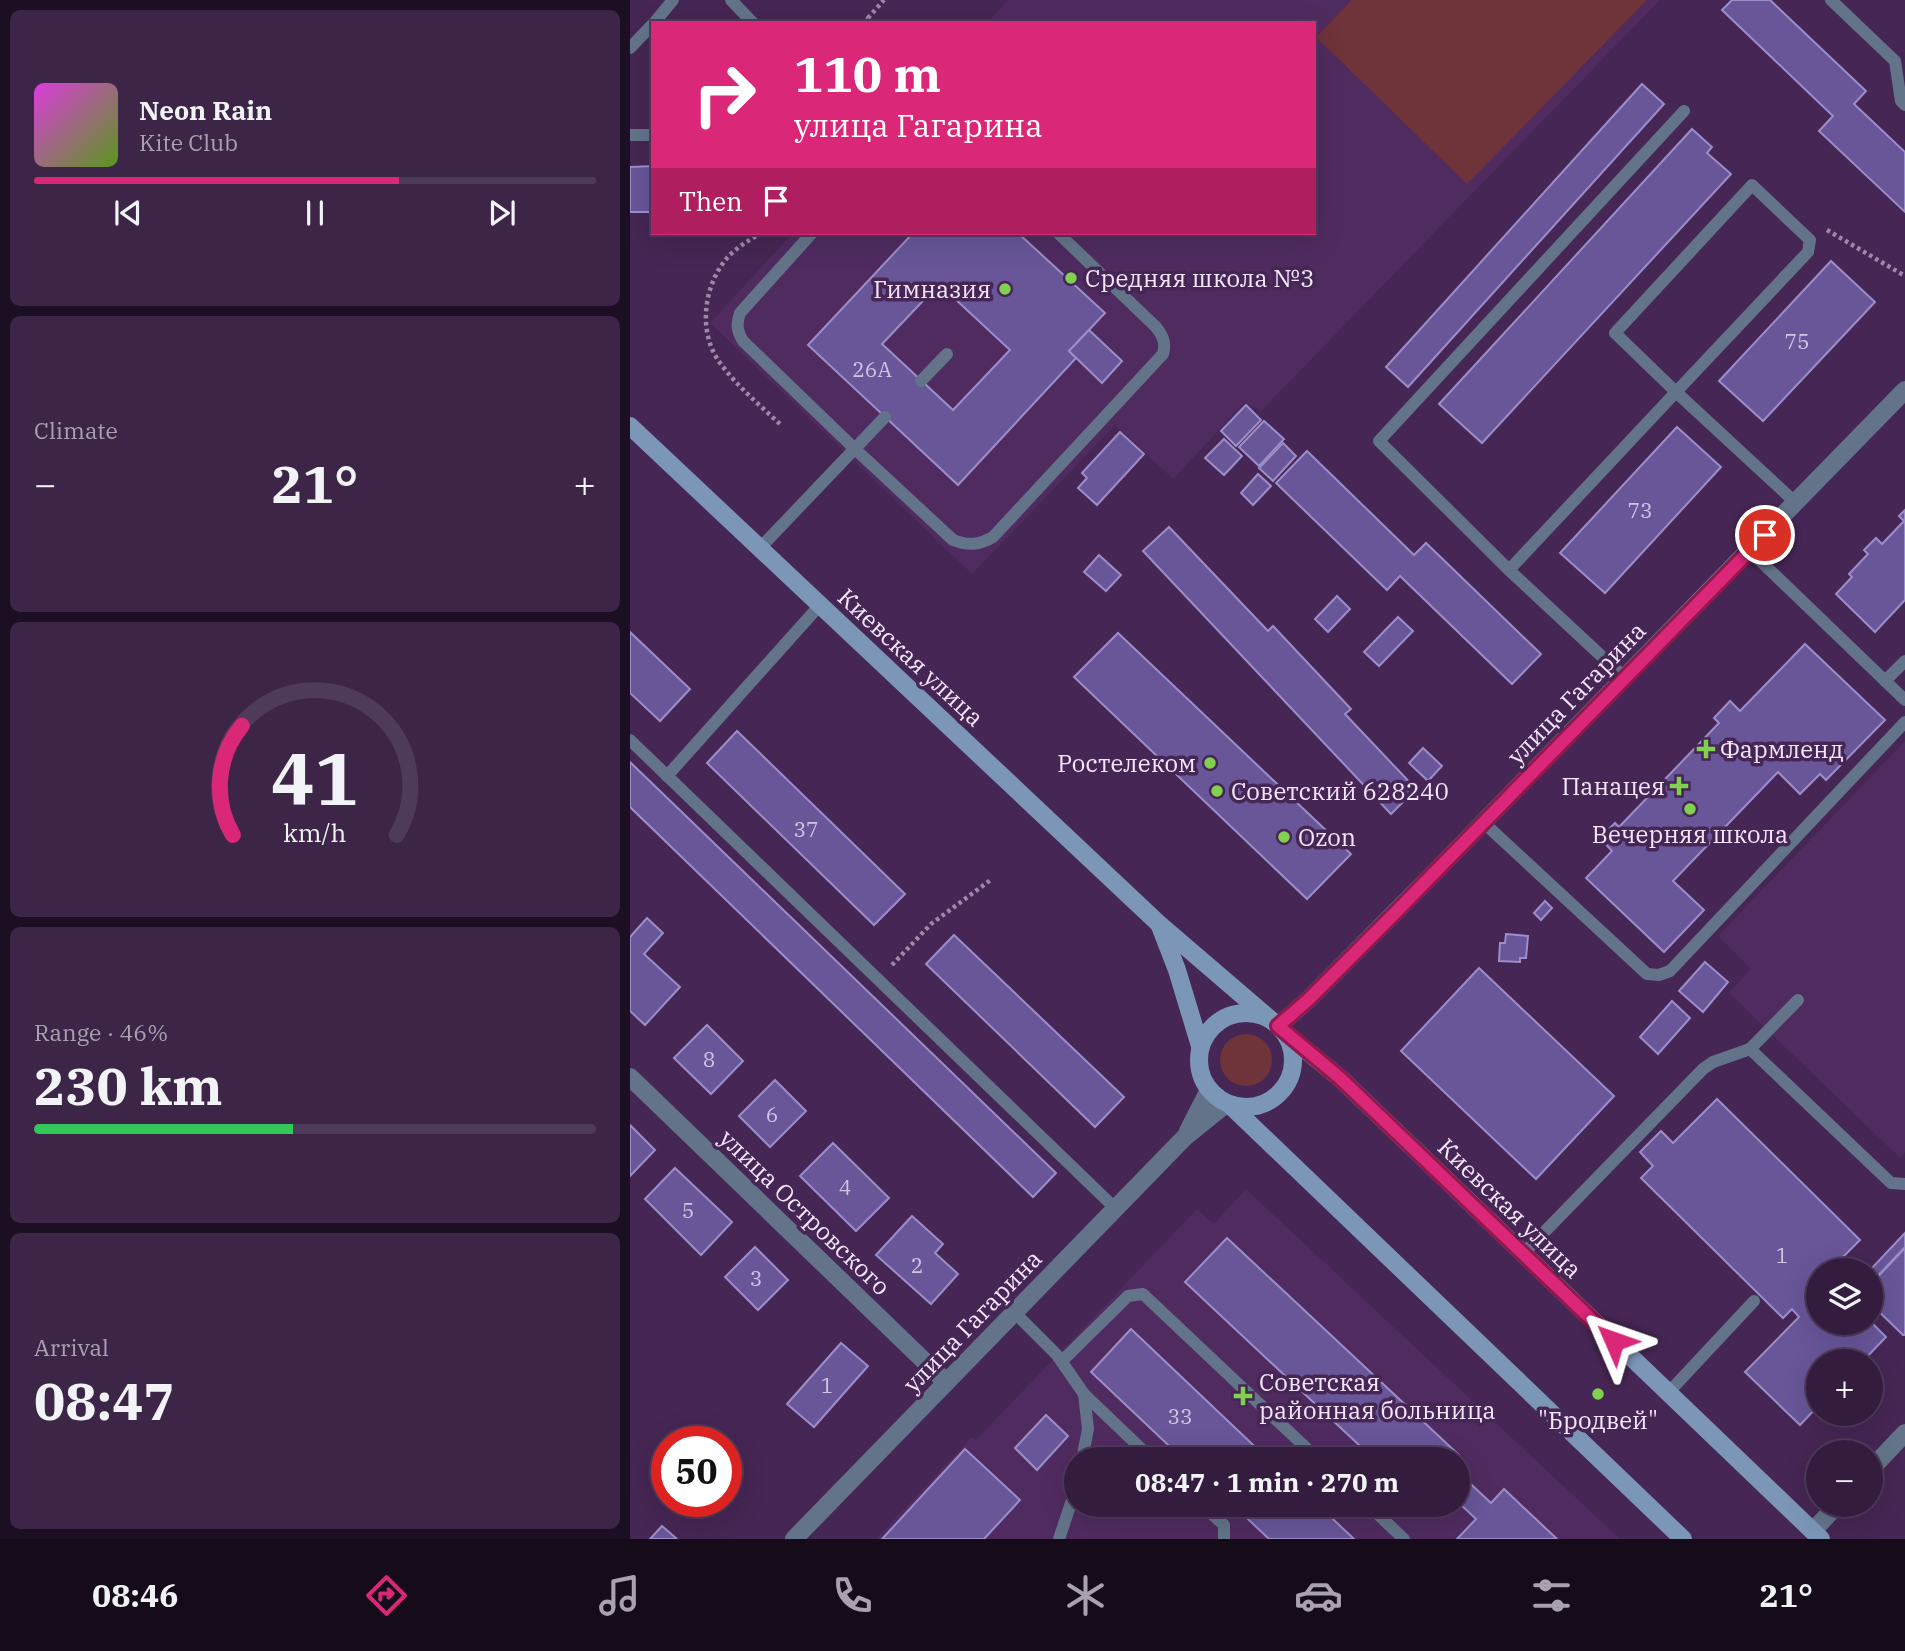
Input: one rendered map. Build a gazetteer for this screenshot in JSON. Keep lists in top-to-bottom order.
{
  "streets": {
    "main road": ["Киевская улица"],
    "street": ["улица Гагарина", "улица Островского"]
  },
  "crossings": [
    ["Киевская улица", "улица Гагарина"],
    ["улица Гагарина", "улица Островского"]
  ],
  "places": {
    "other": [
      "Средняя школа №3",
      "Гимназия",
      "Ростелеком",
      "Советский 628240",
      "Вечерняя школа",
      "Ozon",
      "\"Бродвей\""
    ],
    "health": ["Фармленд", "Панацея", "Советская районная больница"]
  },
  "house_numbers": [
    "75",
    "26А",
    "73",
    "37",
    "8",
    "6",
    "4",
    "5",
    "1",
    "2",
    "3",
    "1",
    "33"
  ],
  "page": {
    "turn": ["110 m", "улица Гагарина"],
    "song": ["Neon Rain", "Kite Club"],
    "then": "Then",
    "tile": [
      "Climate",
      ["Range · 46%", "230 km"],
      ["Arrival", "08:47"]
    ],
    "heat": ["−", "21°", "+"],
    "map_buttons": ["+", "−"],
    "limit": "50",
    "trip": "08:47 · 1 min · 270 m",
    "tabs": ["08:46", "21°"],
    "gauge": ["41", "km/h"]
  }
}
